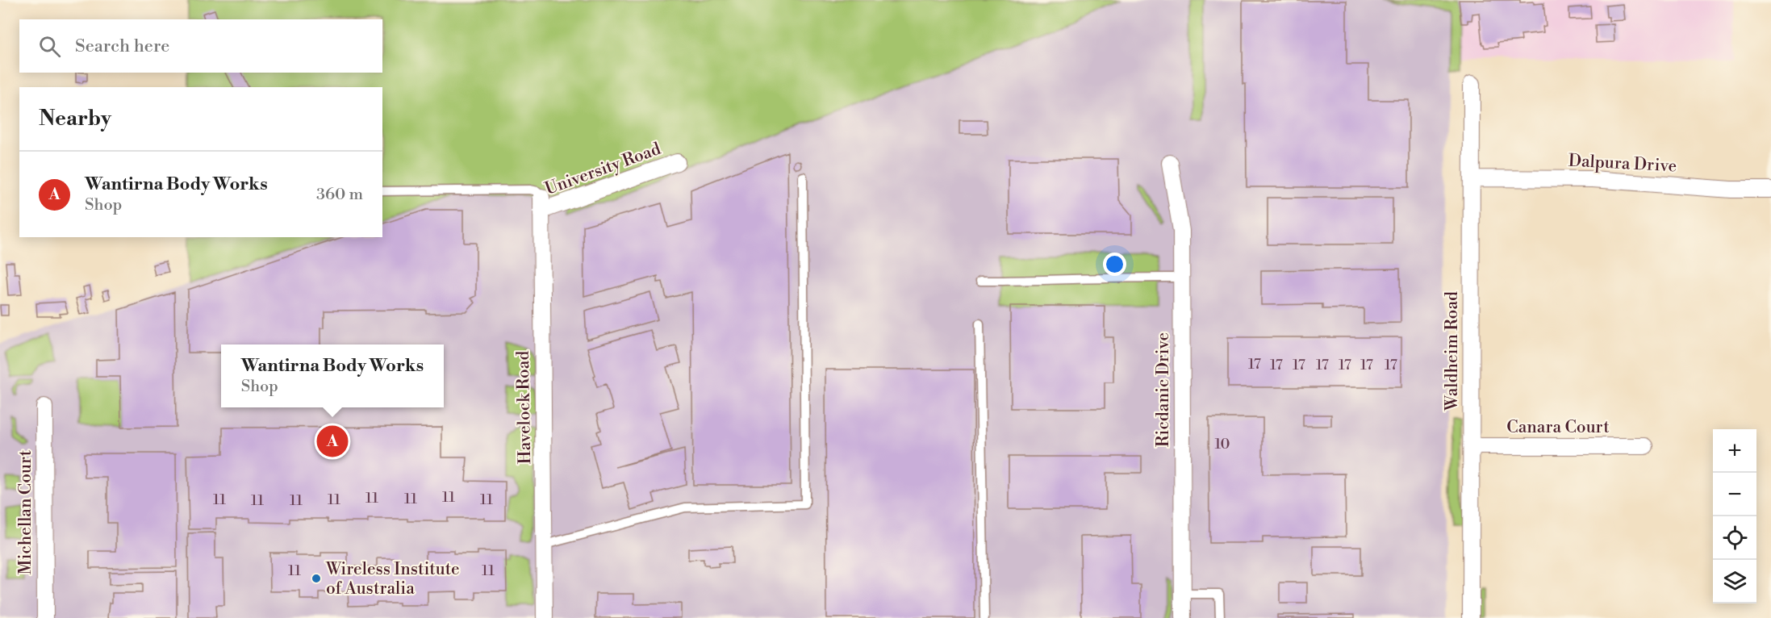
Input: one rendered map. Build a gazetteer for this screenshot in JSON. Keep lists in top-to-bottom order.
{
  "streets": {
    "street": [
      "Dalpura Drive",
      "University Road",
      "Waldheim Road",
      "Ricdanic Drive",
      "Havelock Road",
      "Canara Court",
      "Michellan Court"
    ]
  },
  "crossings": [
    ["Dalpura Drive", "Waldheim Road"],
    ["University Road", "Havelock Road"],
    ["Waldheim Road", "Canara Court"]
  ],
  "places": ["Wireless Institute of Australia"],
  "house_numbers": [
    "17",
    "17",
    "17",
    "17",
    "17",
    "17",
    "17",
    "10",
    "11",
    "11",
    "11",
    "11",
    "11",
    "11",
    "11",
    "11",
    "11",
    "11"
  ],
  "page": {
    "search": "Search here",
    "heading": "Nearby",
    "list": [
      {
        "mark": "A",
        "name": "Wantirna Body Works",
        "note": "Shop",
        "value": "360 m"
      }
    ],
    "popup": ["Wantirna Body Works", "Shop"],
    "pins": "A",
    "map_buttons": ["+", "−"]
  }
}
